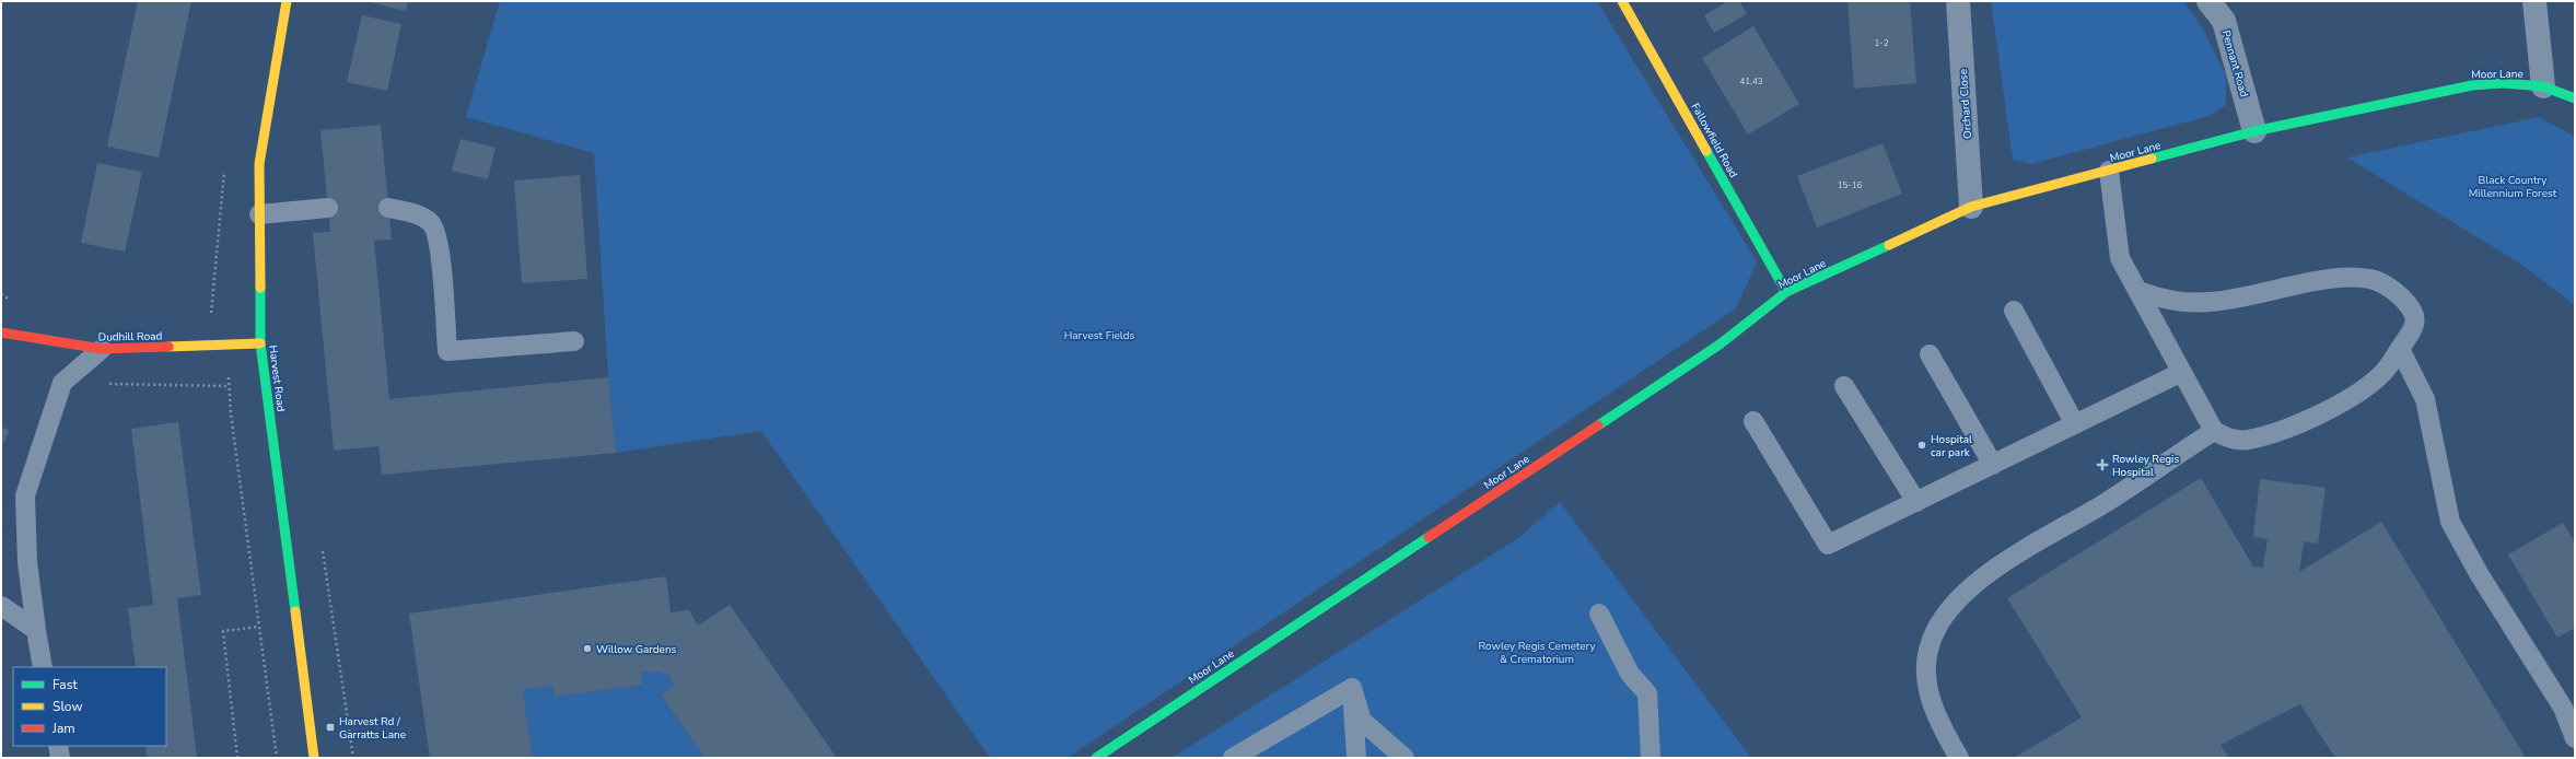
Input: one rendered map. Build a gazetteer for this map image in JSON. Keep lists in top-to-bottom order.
{
  "streets": {
    "street": [
      "Pennant Road",
      "Moor Lane",
      "Orchard Close",
      "Fallowfield Road",
      "Dudhill Road",
      "Harvest Road"
    ]
  },
  "crossings": [
    ["Pennant Road", "Moor Lane"],
    ["Moor Lane", "Orchard Close"],
    ["Moor Lane", "Fallowfield Road"],
    ["Dudhill Road", "Harvest Road"]
  ],
  "parks": ["Black Country Millennium Forest", "Harvest Fields", "Rowley Regis Cemetery & Crematorium"],
  "places": {
    "other": ["Hospital car park", "Willow Gardens"],
    "health": ["Rowley Regis Hospital"],
    "transit": ["Harvest Rd / Garratts Lane"]
  },
  "house_numbers": ["1-2", "41,43", "15-16"],
  "legend": ["Fast", "Slow", "Jam"]
}
